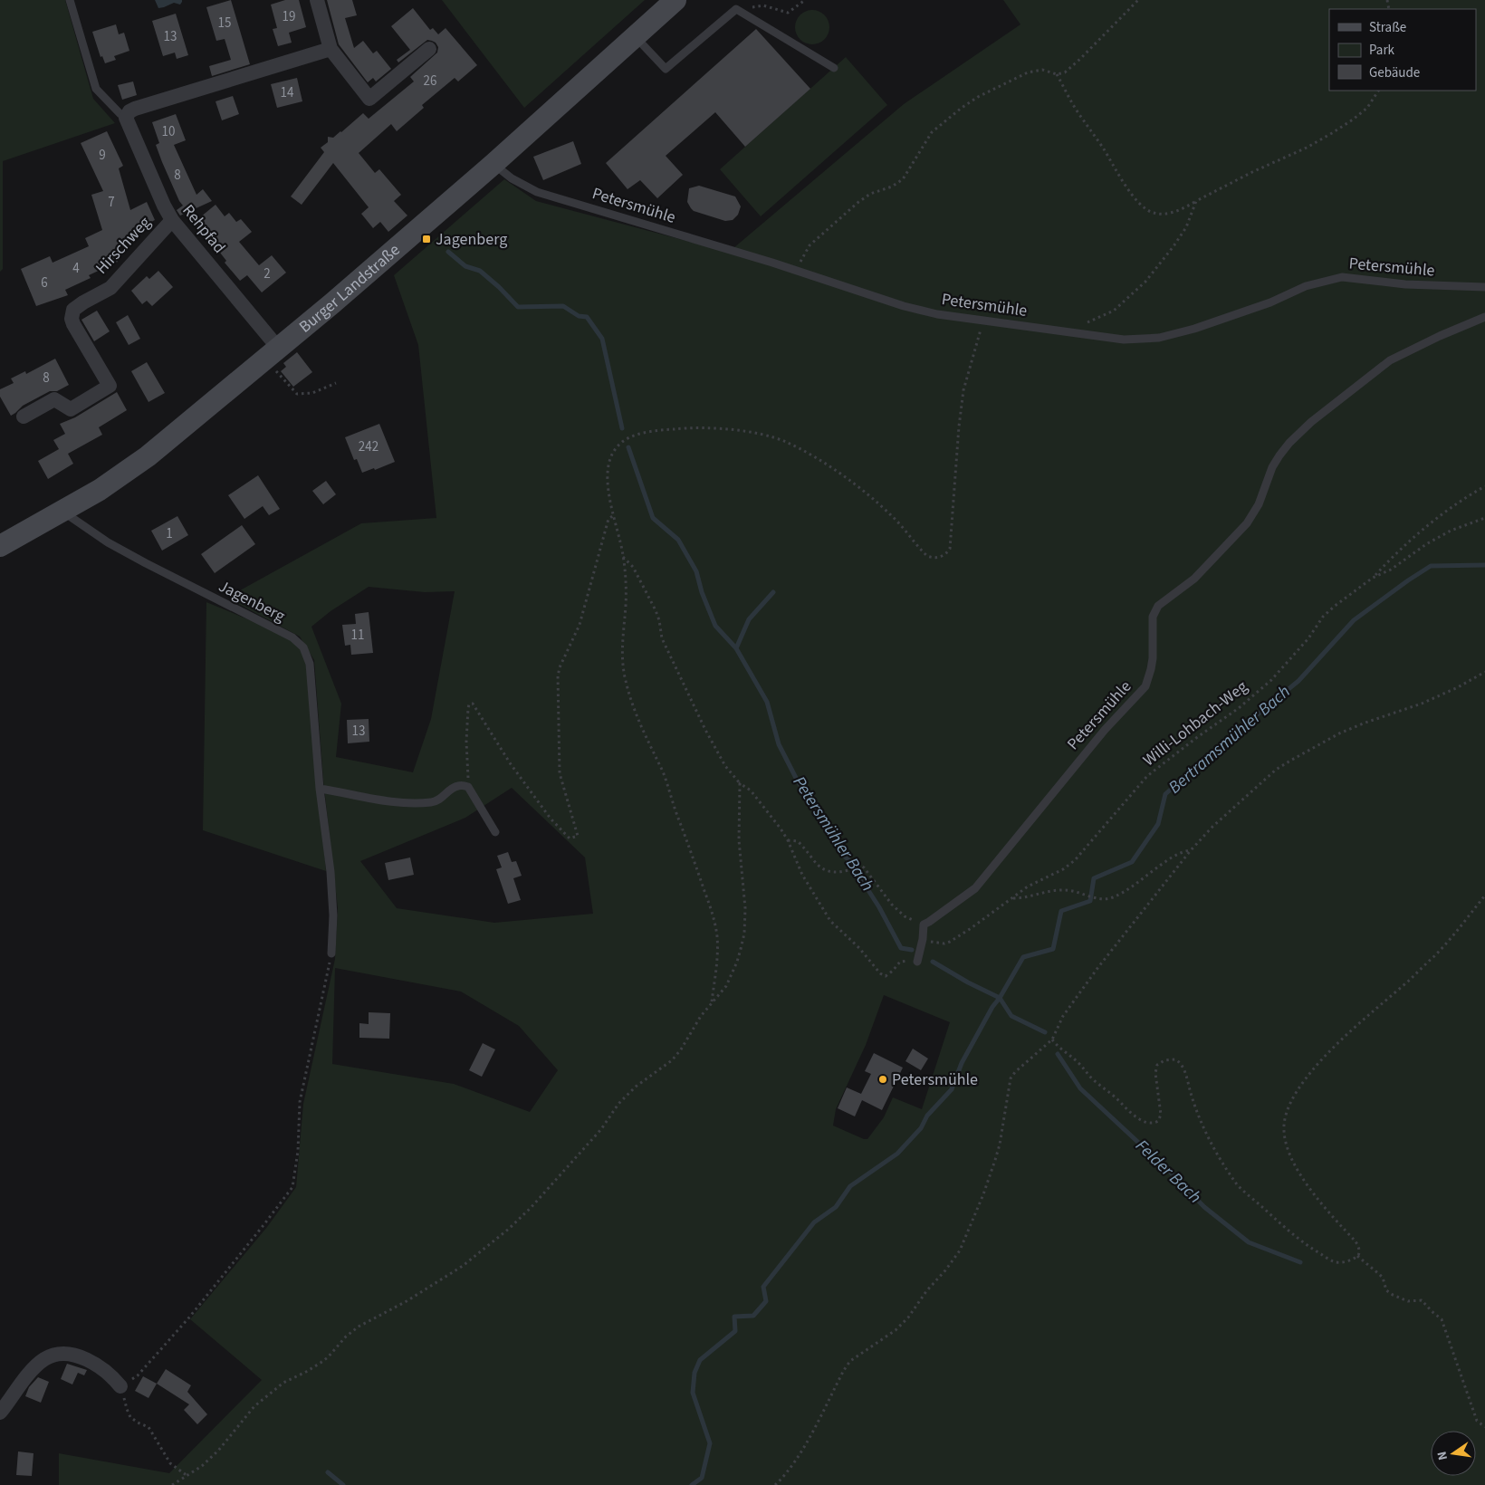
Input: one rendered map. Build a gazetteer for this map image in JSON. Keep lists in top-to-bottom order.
{
  "streets": {
    "main road": ["Burger Landstraße"],
    "street": ["Rehpfad", "Hirschweg"],
    "lane": ["Petersmühle", "Jagenberg"],
    "path": ["Willi-Lohbach-Weg"]
  },
  "crossings": [
    ["Petersmühle", "Burger Landstraße"],
    ["Rehpfad", "Hirschweg"],
    ["Rehpfad", "Burger Landstraße"],
    ["Burger Landstraße", "Jagenberg"]
  ],
  "water": ["Bertramsmühler Bach", "Petersmühler Bach", "Felder Bach"],
  "places": {
    "transit": ["Jagenberg"],
    "other": ["Petersmühle"]
  },
  "house_numbers": [
    "19",
    "15",
    "13",
    "26",
    "14",
    "10",
    "9",
    "8",
    "7",
    "4",
    "2",
    "6",
    "8",
    "242",
    "1",
    "11",
    "13"
  ],
  "legend": ["Straße", "Park", "Gebäude"],
  "north": "left"
}
